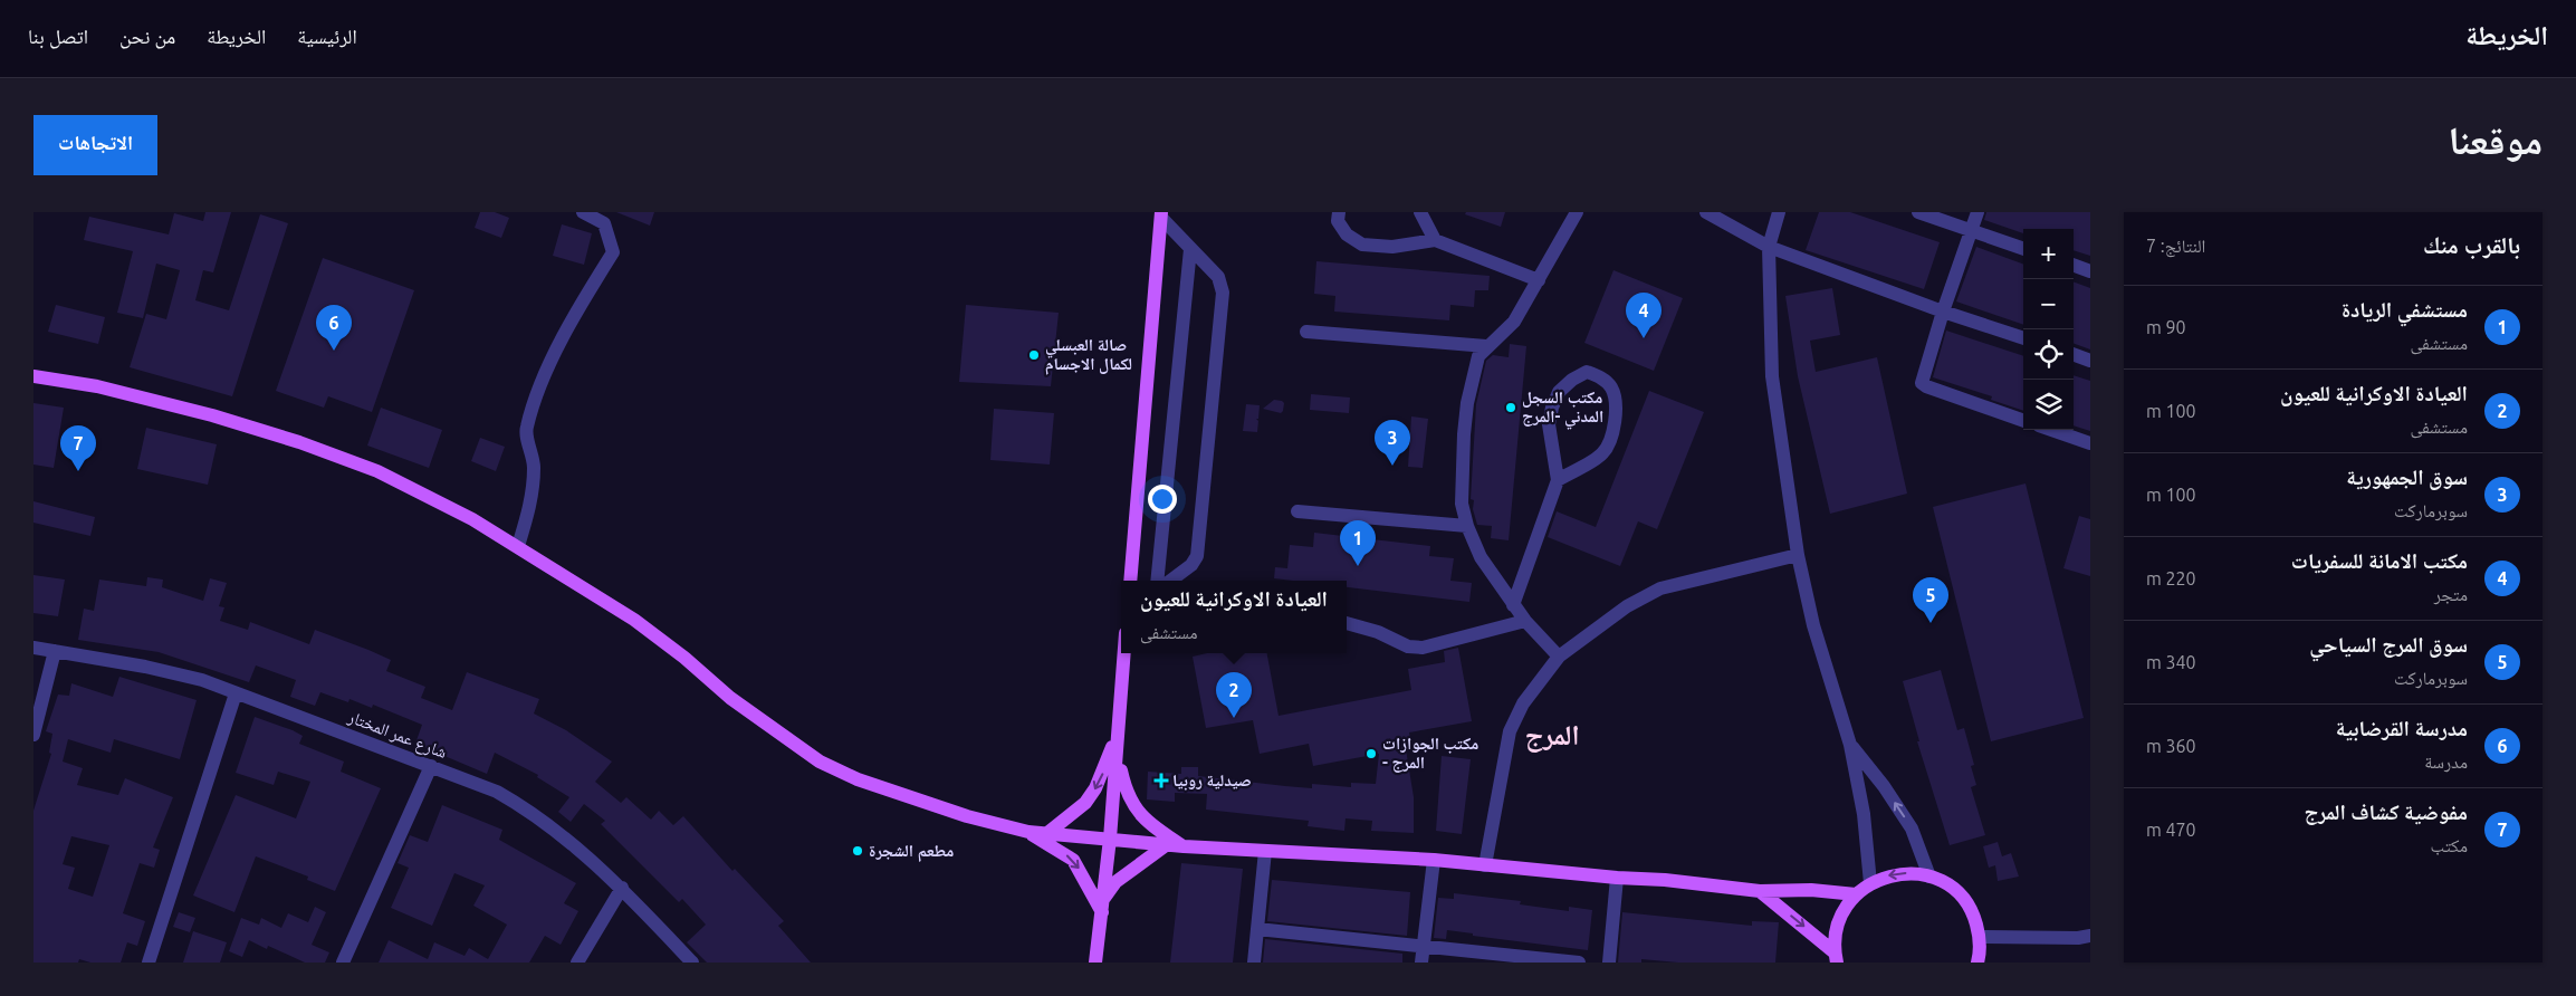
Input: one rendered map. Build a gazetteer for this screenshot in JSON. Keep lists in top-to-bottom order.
{
  "streets": {
    "street": ["شارع عمر المختار"]
  },
  "districts": ["المرج"],
  "places": {
    "other": [
      "صالة العبسلي لكمال الاجسام",
      "مكتب السجل المدني -المرج",
      "مكتب الجوازات - المرج",
      "مطعم الشجرة"
    ],
    "health": ["صيدلية روبيا"]
  },
  "page": {
    "header": "الخريطة",
    "nav": [
      "الرئيسية",
      "الخريطة",
      "من نحن",
      "اتصل بنا"
    ],
    "title": "موقعنا",
    "buttons": "الاتجاهات",
    "heading": ["بالقرب منك", "النتائج: 7"],
    "map_buttons": ["+", "−"],
    "list": [
      {
        "mark": "1",
        "name": "مستشفي الريادة",
        "note": "مستشفى",
        "value": "90 m"
      },
      {
        "mark": "2",
        "name": "العيادة الاوكرانية للعيون",
        "note": "مستشفى",
        "value": "100 m"
      },
      {
        "mark": "3",
        "name": "سوق الجمهورية",
        "note": "سوبرماركت",
        "value": "100 m"
      },
      {
        "mark": "4",
        "name": "مكتب الامانة للسفريات",
        "note": "متجر",
        "value": "220 m"
      },
      {
        "mark": "5",
        "name": "سوق المرج السياحي",
        "note": "سوبرماركت",
        "value": "340 m"
      },
      {
        "mark": "6",
        "name": "مدرسة القرضابية",
        "note": "مدرسة",
        "value": "360 m"
      },
      {
        "mark": "7",
        "name": "مفوضية كشاف المرج",
        "note": "مكتب",
        "value": "470 m"
      }
    ],
    "pins": [
      "4",
      "6",
      "3",
      "7",
      "1",
      "5",
      "2"
    ],
    "popup": ["العيادة الاوكرانية للعيون", "مستشفى"]
  }
}
